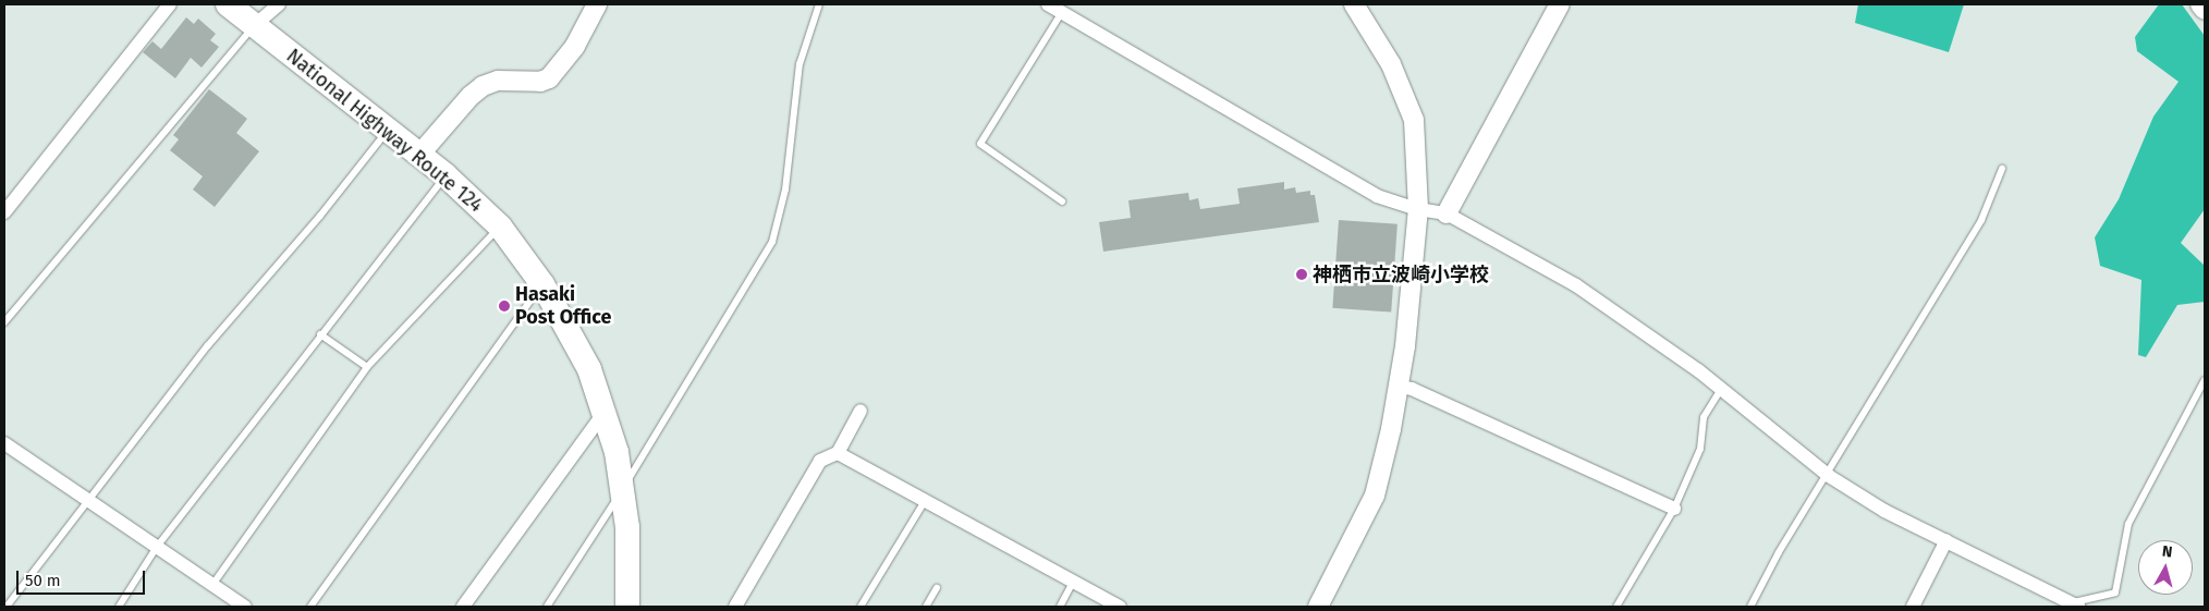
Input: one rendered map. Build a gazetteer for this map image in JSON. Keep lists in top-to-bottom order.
{
  "streets": {
    "highway": ["National Highway Route 124"]
  },
  "places": ["神栖市立波崎小学校", "Hasaki Post Office"],
  "scale_bar": "50 m",
  "north": "top"
}
